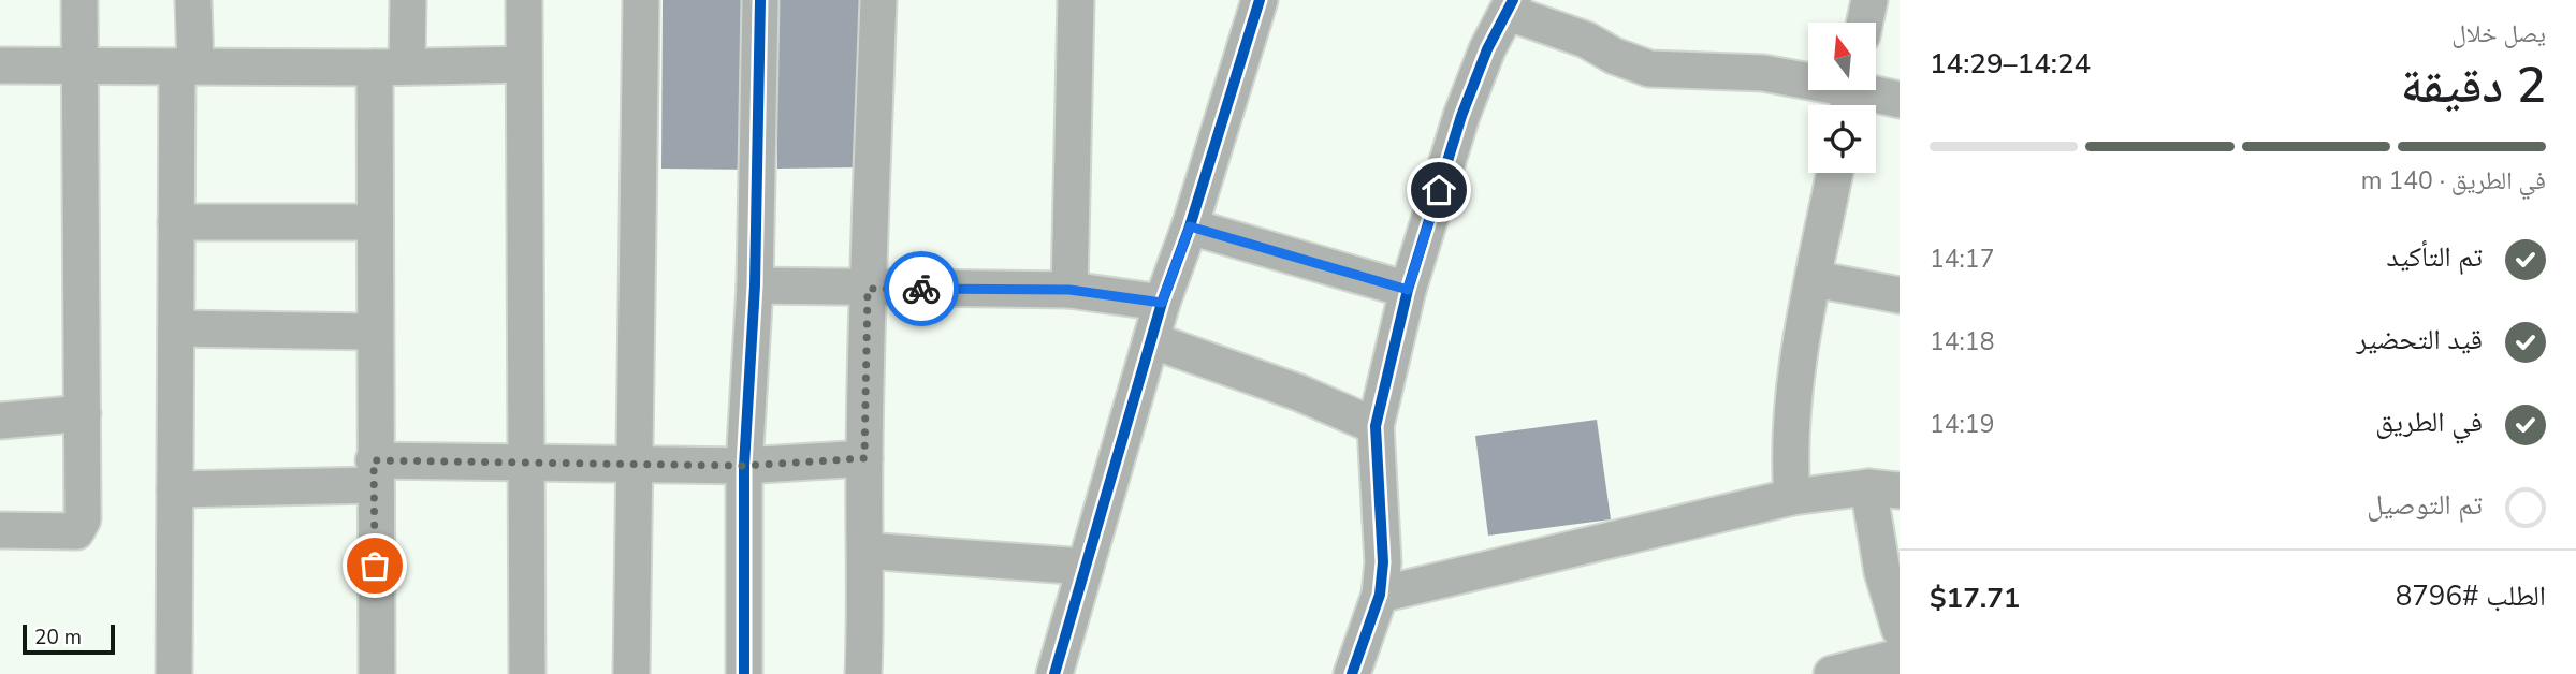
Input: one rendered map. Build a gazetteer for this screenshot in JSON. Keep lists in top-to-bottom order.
{
  "scale_bar": "20 m",
  "north": "top",
  "page": {
    "heading": ["2 دقيقة", "يصل خلال", "14:24–14:29"],
    "panel": ["الطلب #8796", "$17.71"],
    "bar": "في الطريق · 140 m",
    "list": [
      ["تم التأكيد", "14:17"],
      ["قيد التحضير", "14:18"],
      ["في الطريق", "14:19"],
      "تم التوصيل"
    ],
    "scale": "20 m"
  }
}
